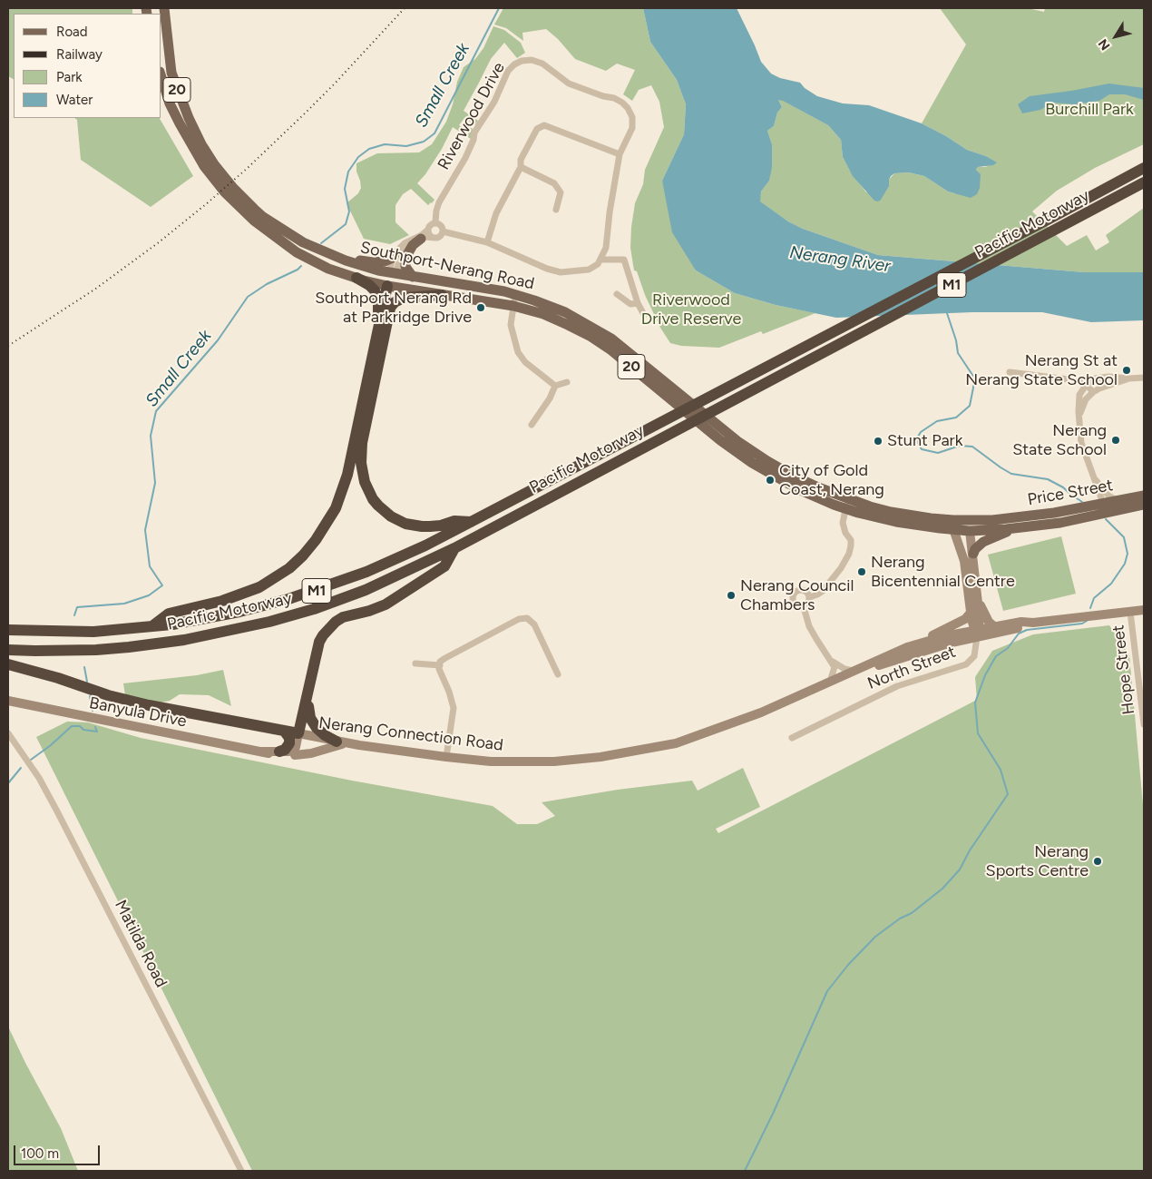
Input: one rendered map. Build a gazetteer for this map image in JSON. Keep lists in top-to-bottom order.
{
  "streets": {
    "highway": ["Pacific Motorway", "M1"],
    "main road": [
      "20",
      "Southport-Nerang Road",
      "Price Street",
      "North Street",
      "Banyula Drive",
      "Nerang Connection Road"
    ],
    "street": ["Riverwood Drive", "Hope Street", "Matilda Road"]
  },
  "crossings": [
    ["Southport-Nerang Road", "Price Street"],
    ["Southport-Nerang Road", "North Street"],
    ["North Street", "Nerang Connection Road"],
    ["Hope Street", "Nerang Connection Road"],
    ["Banyula Drive", "Nerang Connection Road"]
  ],
  "water": ["Small Creek", "Nerang River"],
  "parks": ["Burchill Park", "Riverwood Drive Reserve"],
  "places": [
    "Southport Nerang Rd at Parkridge Drive",
    "Nerang St at Nerang State School",
    "Nerang State School",
    "Stunt Park",
    "City of Gold Coast, Nerang",
    "Nerang Bicentennial Centre",
    "Nerang Council Chambers",
    "Nerang Sports Centre"
  ],
  "legend": [
    "Road",
    "Railway",
    "Park",
    "Water"
  ],
  "scale_bar": "100 m",
  "north": "bottom left"
}
